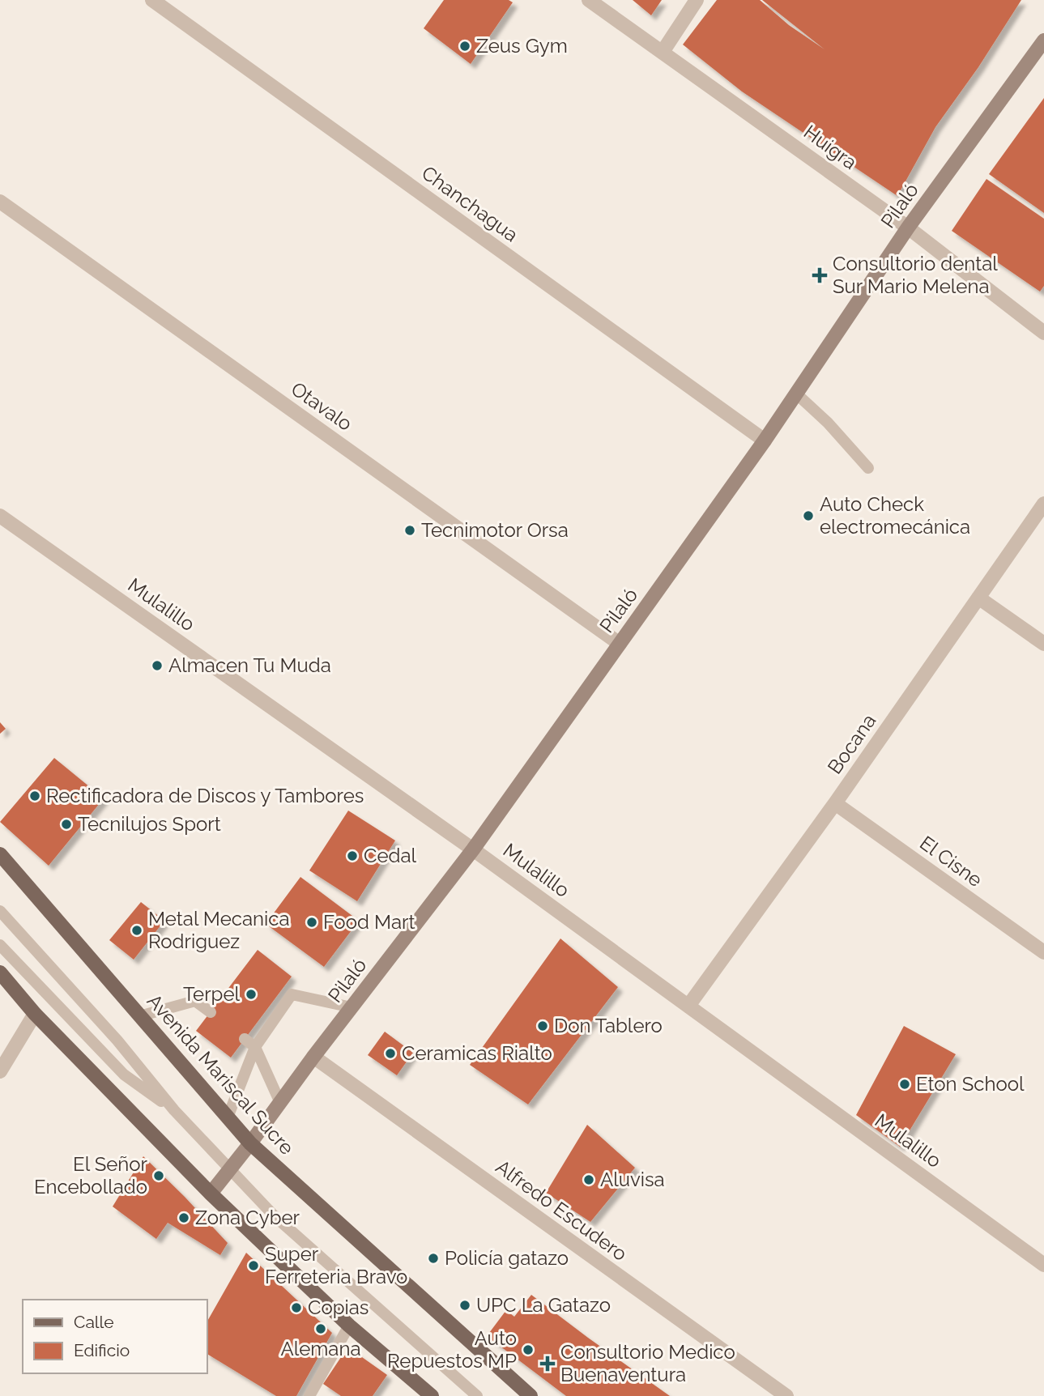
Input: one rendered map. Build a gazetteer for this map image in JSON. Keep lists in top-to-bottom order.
{
  "streets": {
    "main road": ["Avenida Mariscal Sucre"],
    "street": [
      "Huigra",
      "Chanchagua",
      "Pilaló",
      "Otavalo",
      "Mulalillo",
      "Bocana",
      "El Cisne",
      "Alfredo Escudero"
    ]
  },
  "crossings": [
    ["Huigra", "Pilaló"],
    ["Chanchagua", "Pilaló"],
    ["Pilaló", "Otavalo"],
    ["Pilaló", "Mulalillo"],
    ["Pilaló", "Avenida Mariscal Sucre"],
    ["Pilaló", "Alfredo Escudero"],
    ["Mulalillo", "Bocana"],
    ["Bocana", "El Cisne"]
  ],
  "places": {
    "other": [
      "Zeus Gym",
      "Auto Check electromecánica",
      "Tecnimotor Orsa",
      "Almacen Tu Muda",
      "Rectificadora de Discos y Tambores",
      "Tecnilujos Sport",
      "Cedal",
      "Food Mart",
      "Metal Mecanica Rodriguez",
      "Terpel",
      "Don Tablero",
      "Ceramicas Rialto",
      "Eton School",
      "El Señor Encebollado",
      "Aluvisa",
      "Zona Cyber",
      "Policía gatazo",
      "Super Ferreteria Bravo",
      "UPC La Gatazo",
      "Copias",
      "Alemana",
      "Auto Repuestos MP"
    ],
    "health": ["Consultorio dental Sur Mario Melena", "Consultorio Medico Buenaventura"]
  },
  "legend": ["Calle", "Edificio"]
}
